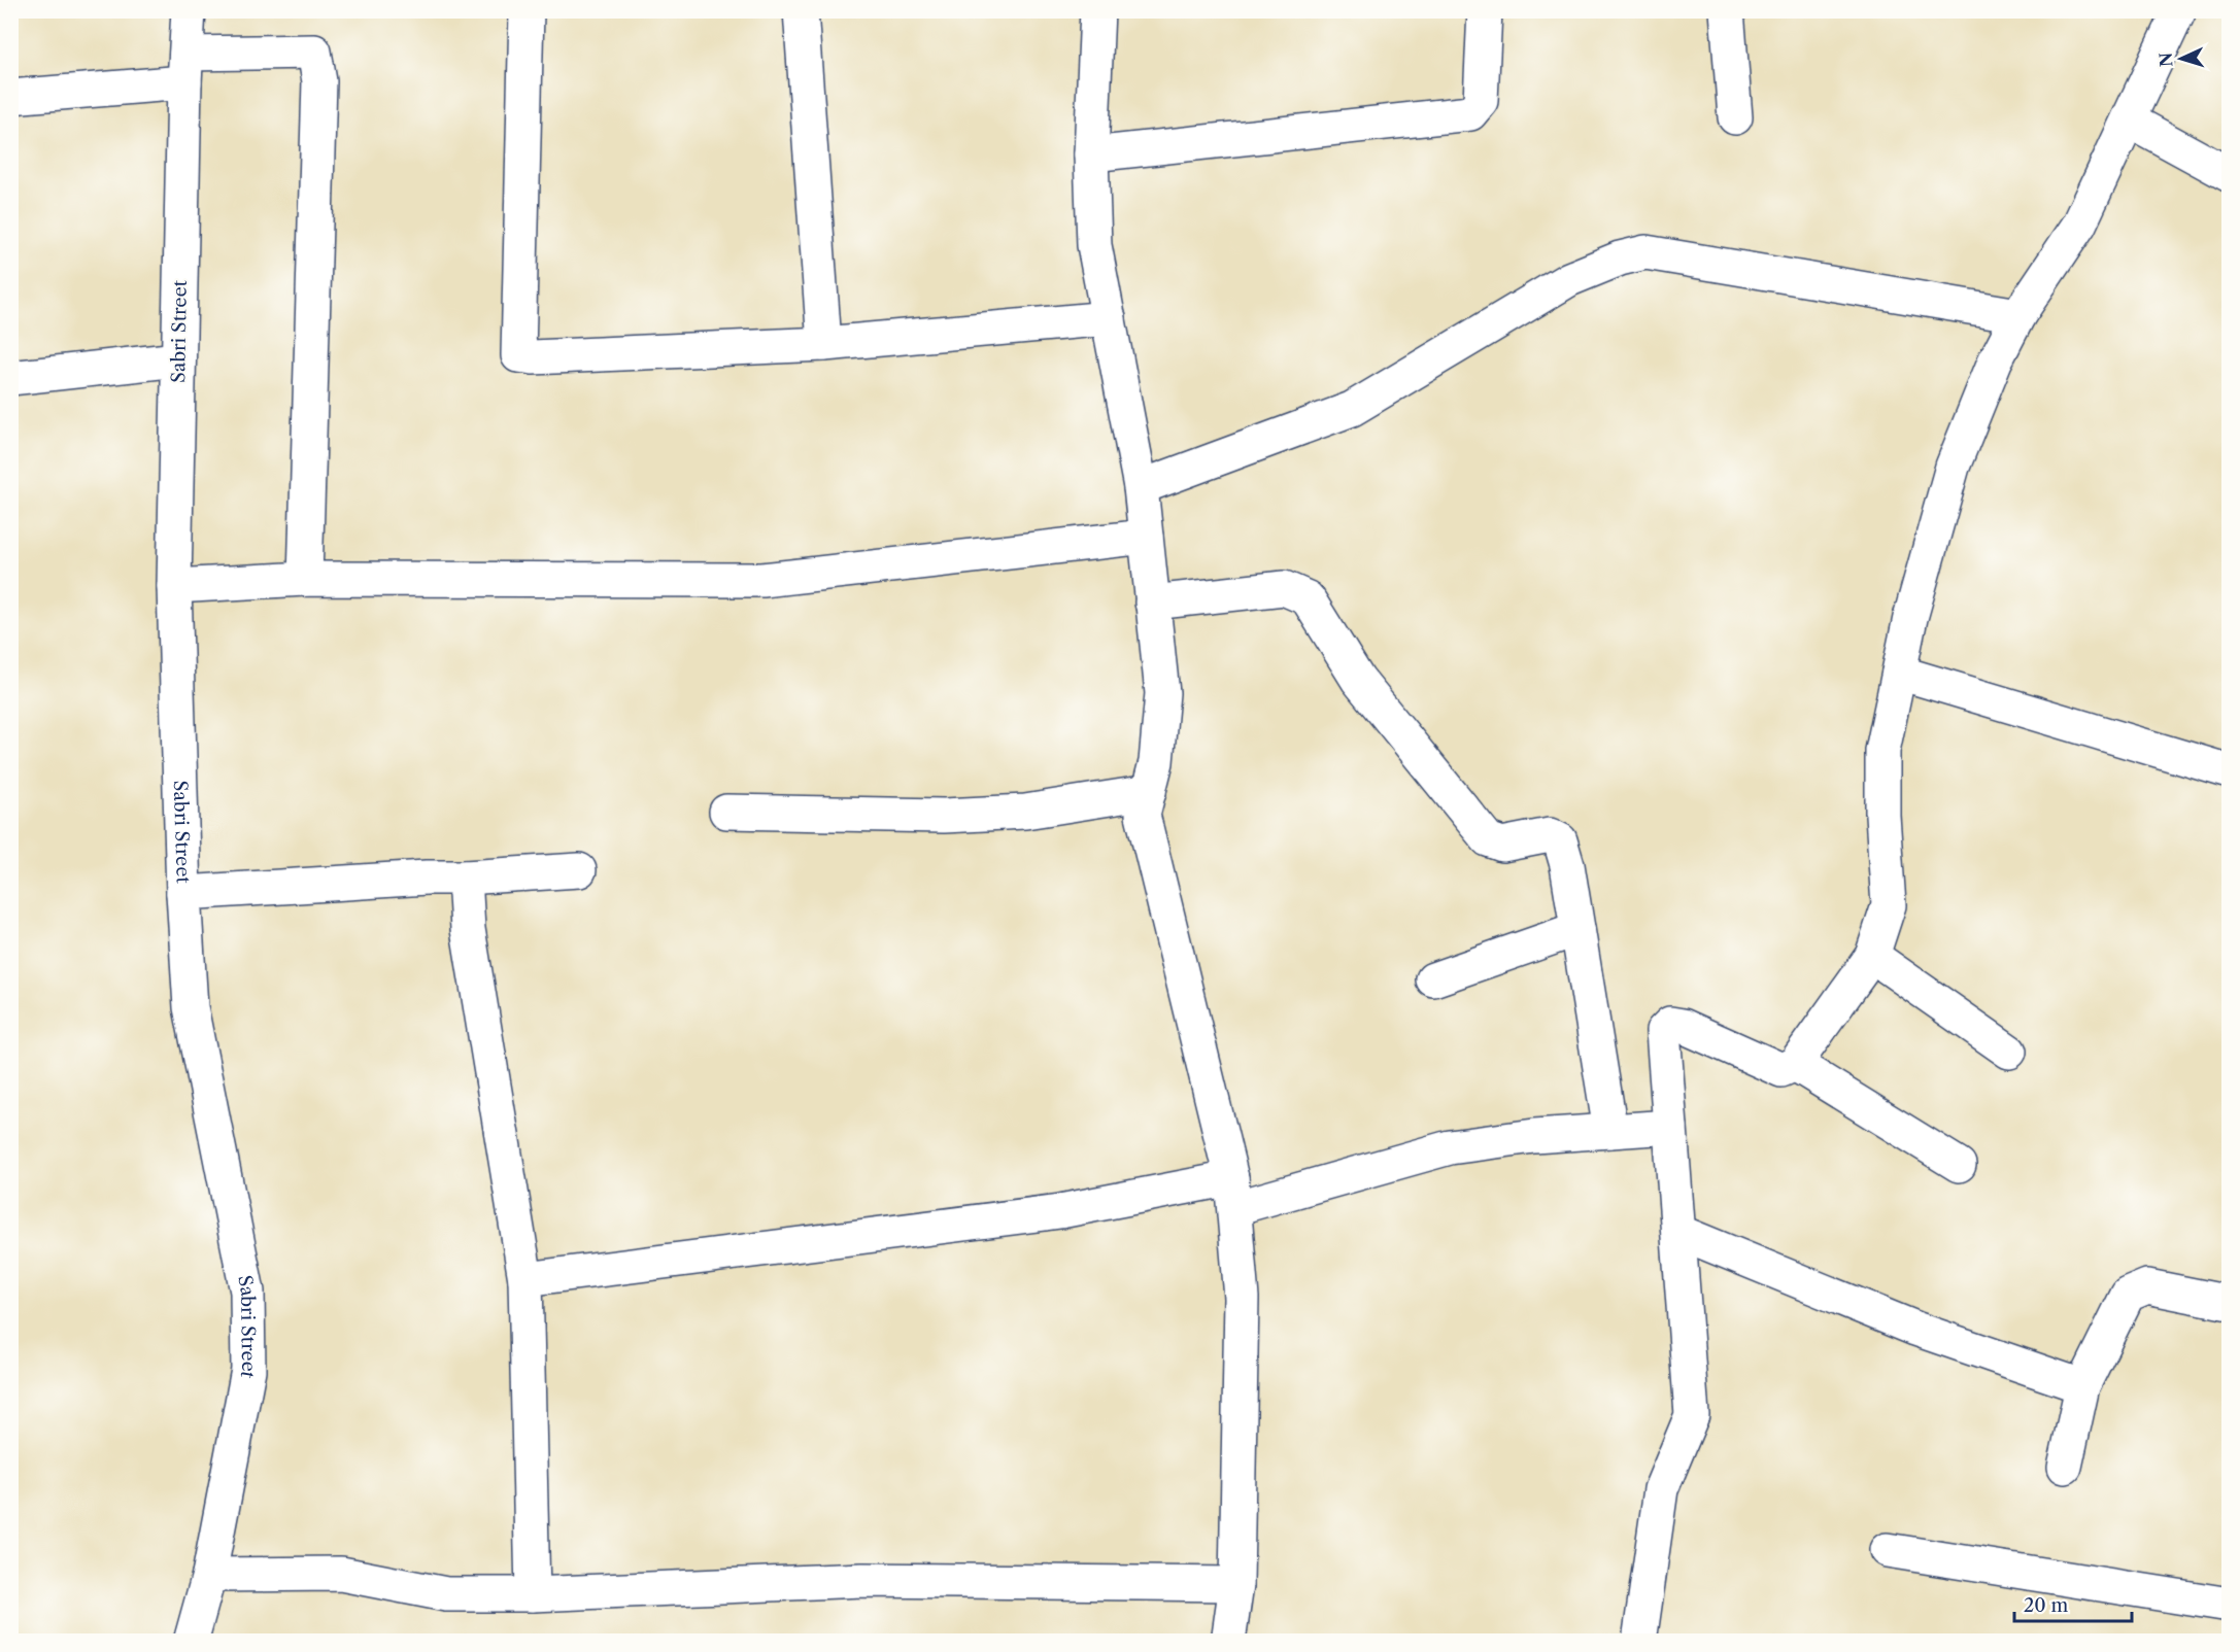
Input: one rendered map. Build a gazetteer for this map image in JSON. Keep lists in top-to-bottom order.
{
  "streets": {
    "street": ["Sabri Street"]
  },
  "scale_bar": "20 m",
  "north": "left"
}
